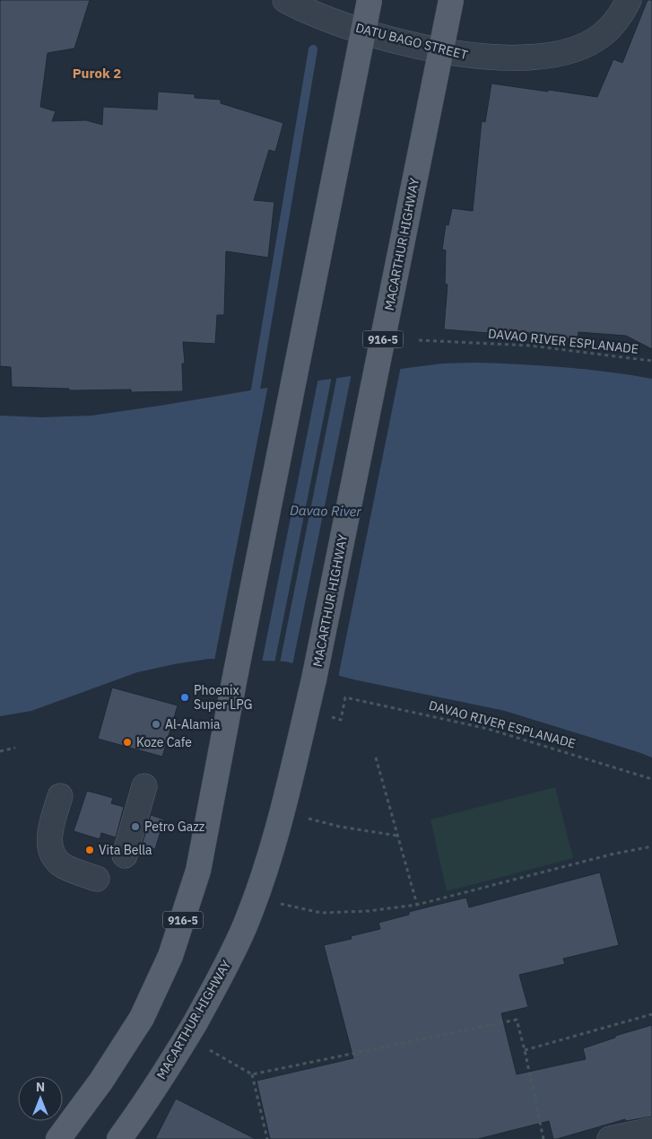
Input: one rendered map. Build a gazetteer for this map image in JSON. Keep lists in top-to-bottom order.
{
  "streets": {
    "main road": ["MACARTHUR HIGHWAY", "916-5"],
    "street": ["DATU BAGO STREET"],
    "path": ["DAVAO RIVER ESPLANADE"]
  },
  "districts": ["Purok 2"],
  "water": ["Davao River"],
  "places": [
    "Phoenix Super LPG",
    "Al-Alamia",
    "Koze Cafe",
    "Petro Gazz",
    "Vita Bella"
  ],
  "north": "top"
}
